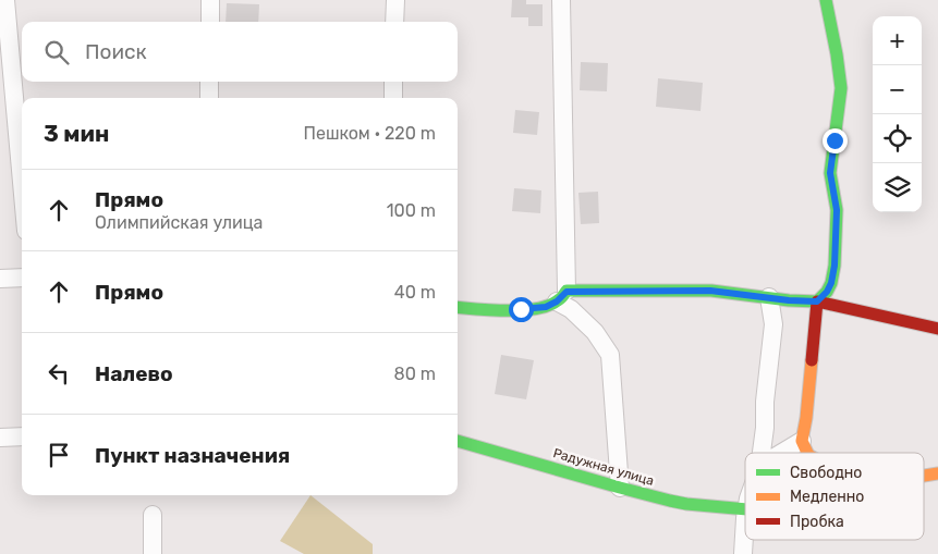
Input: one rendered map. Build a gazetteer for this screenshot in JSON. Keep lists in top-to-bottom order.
{
  "streets": {
    "street": ["Радужная улица"]
  },
  "legend": ["Свободно", "Медленно", "Пробка"],
  "page": {
    "map_buttons": ["+", "−"],
    "search": "Поиск",
    "heading": ["3 мин", "Пешком · 220 m"],
    "list": [
      ["Прямо", "Олимпийская улица", "100 m"],
      ["Прямо", "40 m"],
      ["Налево", "80 m"],
      "Пункт назначения"
    ]
  }
}
